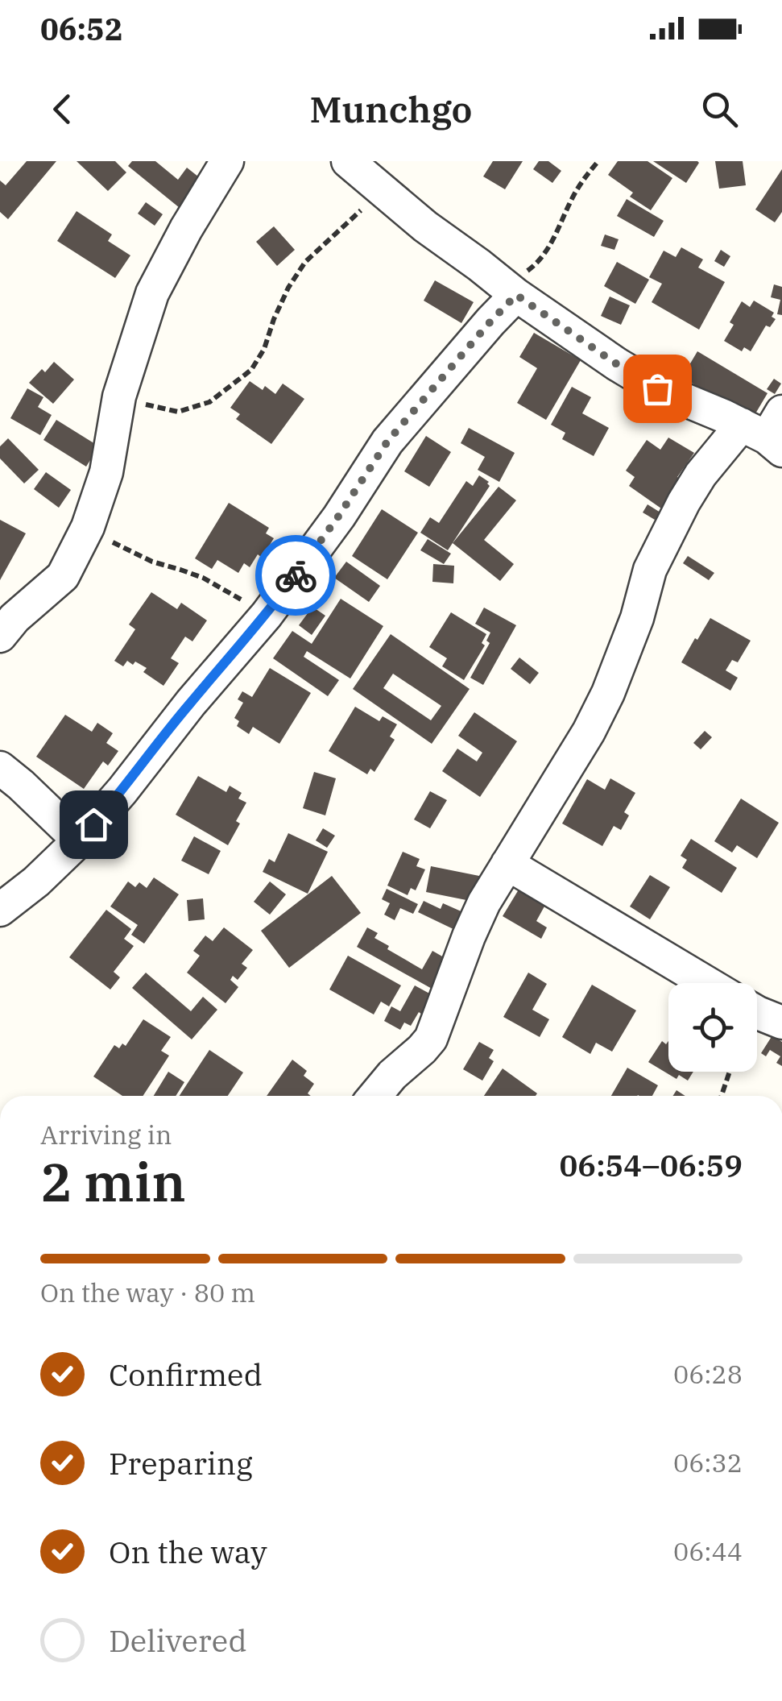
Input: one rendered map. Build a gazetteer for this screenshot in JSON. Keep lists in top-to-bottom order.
{
  "page": {
    "status": "06:52",
    "header": "Munchgo",
    "heading": ["2 min", "Arriving in", "06:54–06:59"],
    "bar": "On the way · 80 m",
    "list": [
      ["Confirmed", "06:28"],
      ["Preparing", "06:32"],
      ["On the way", "06:44"],
      "Delivered"
    ]
  }
}
